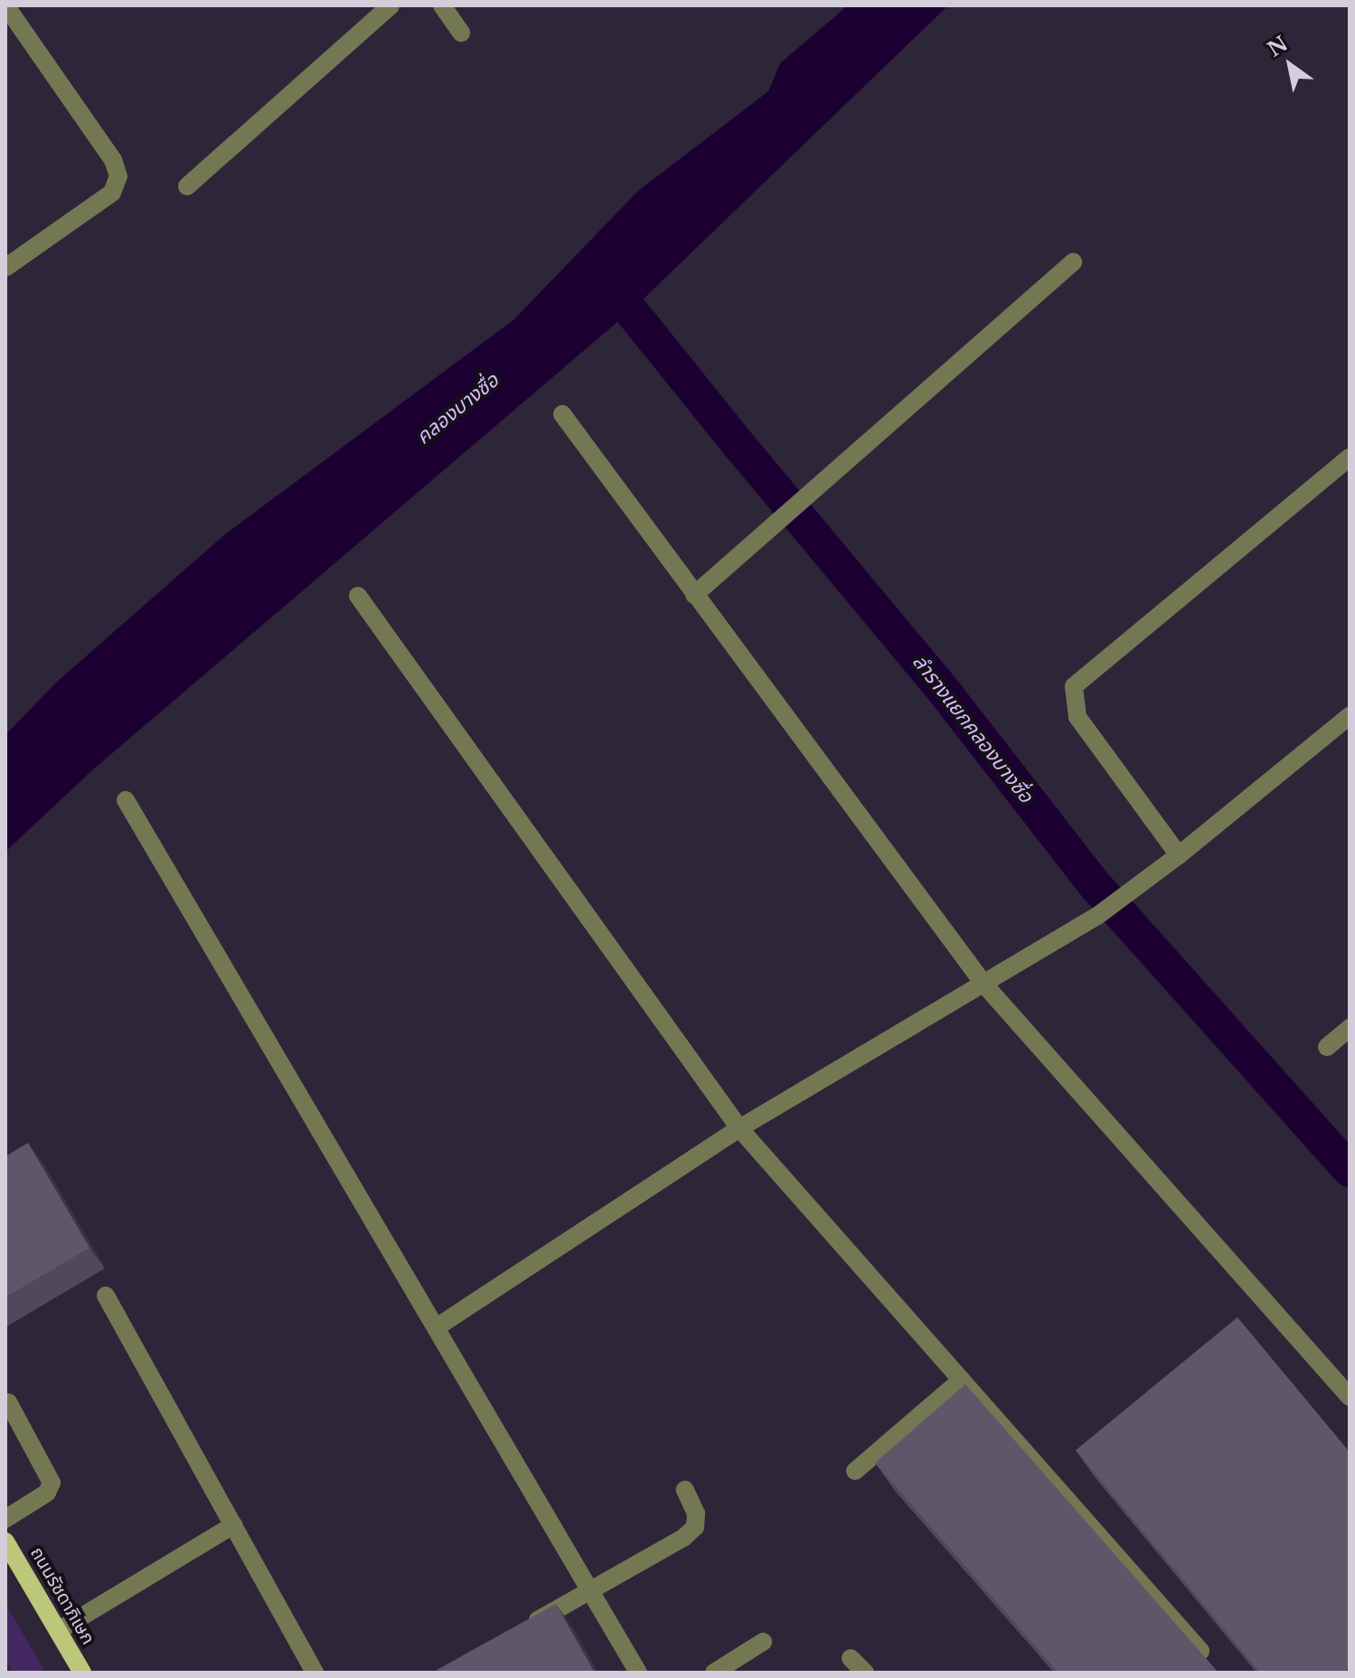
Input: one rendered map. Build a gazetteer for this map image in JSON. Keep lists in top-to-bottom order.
{
  "streets": {
    "main road": ["ถนนรัชดาภิเษก"]
  },
  "water": ["คลองบางซื่อ", "ลำรางแยกคลองบางซื่อ"],
  "north": "top left"
}
